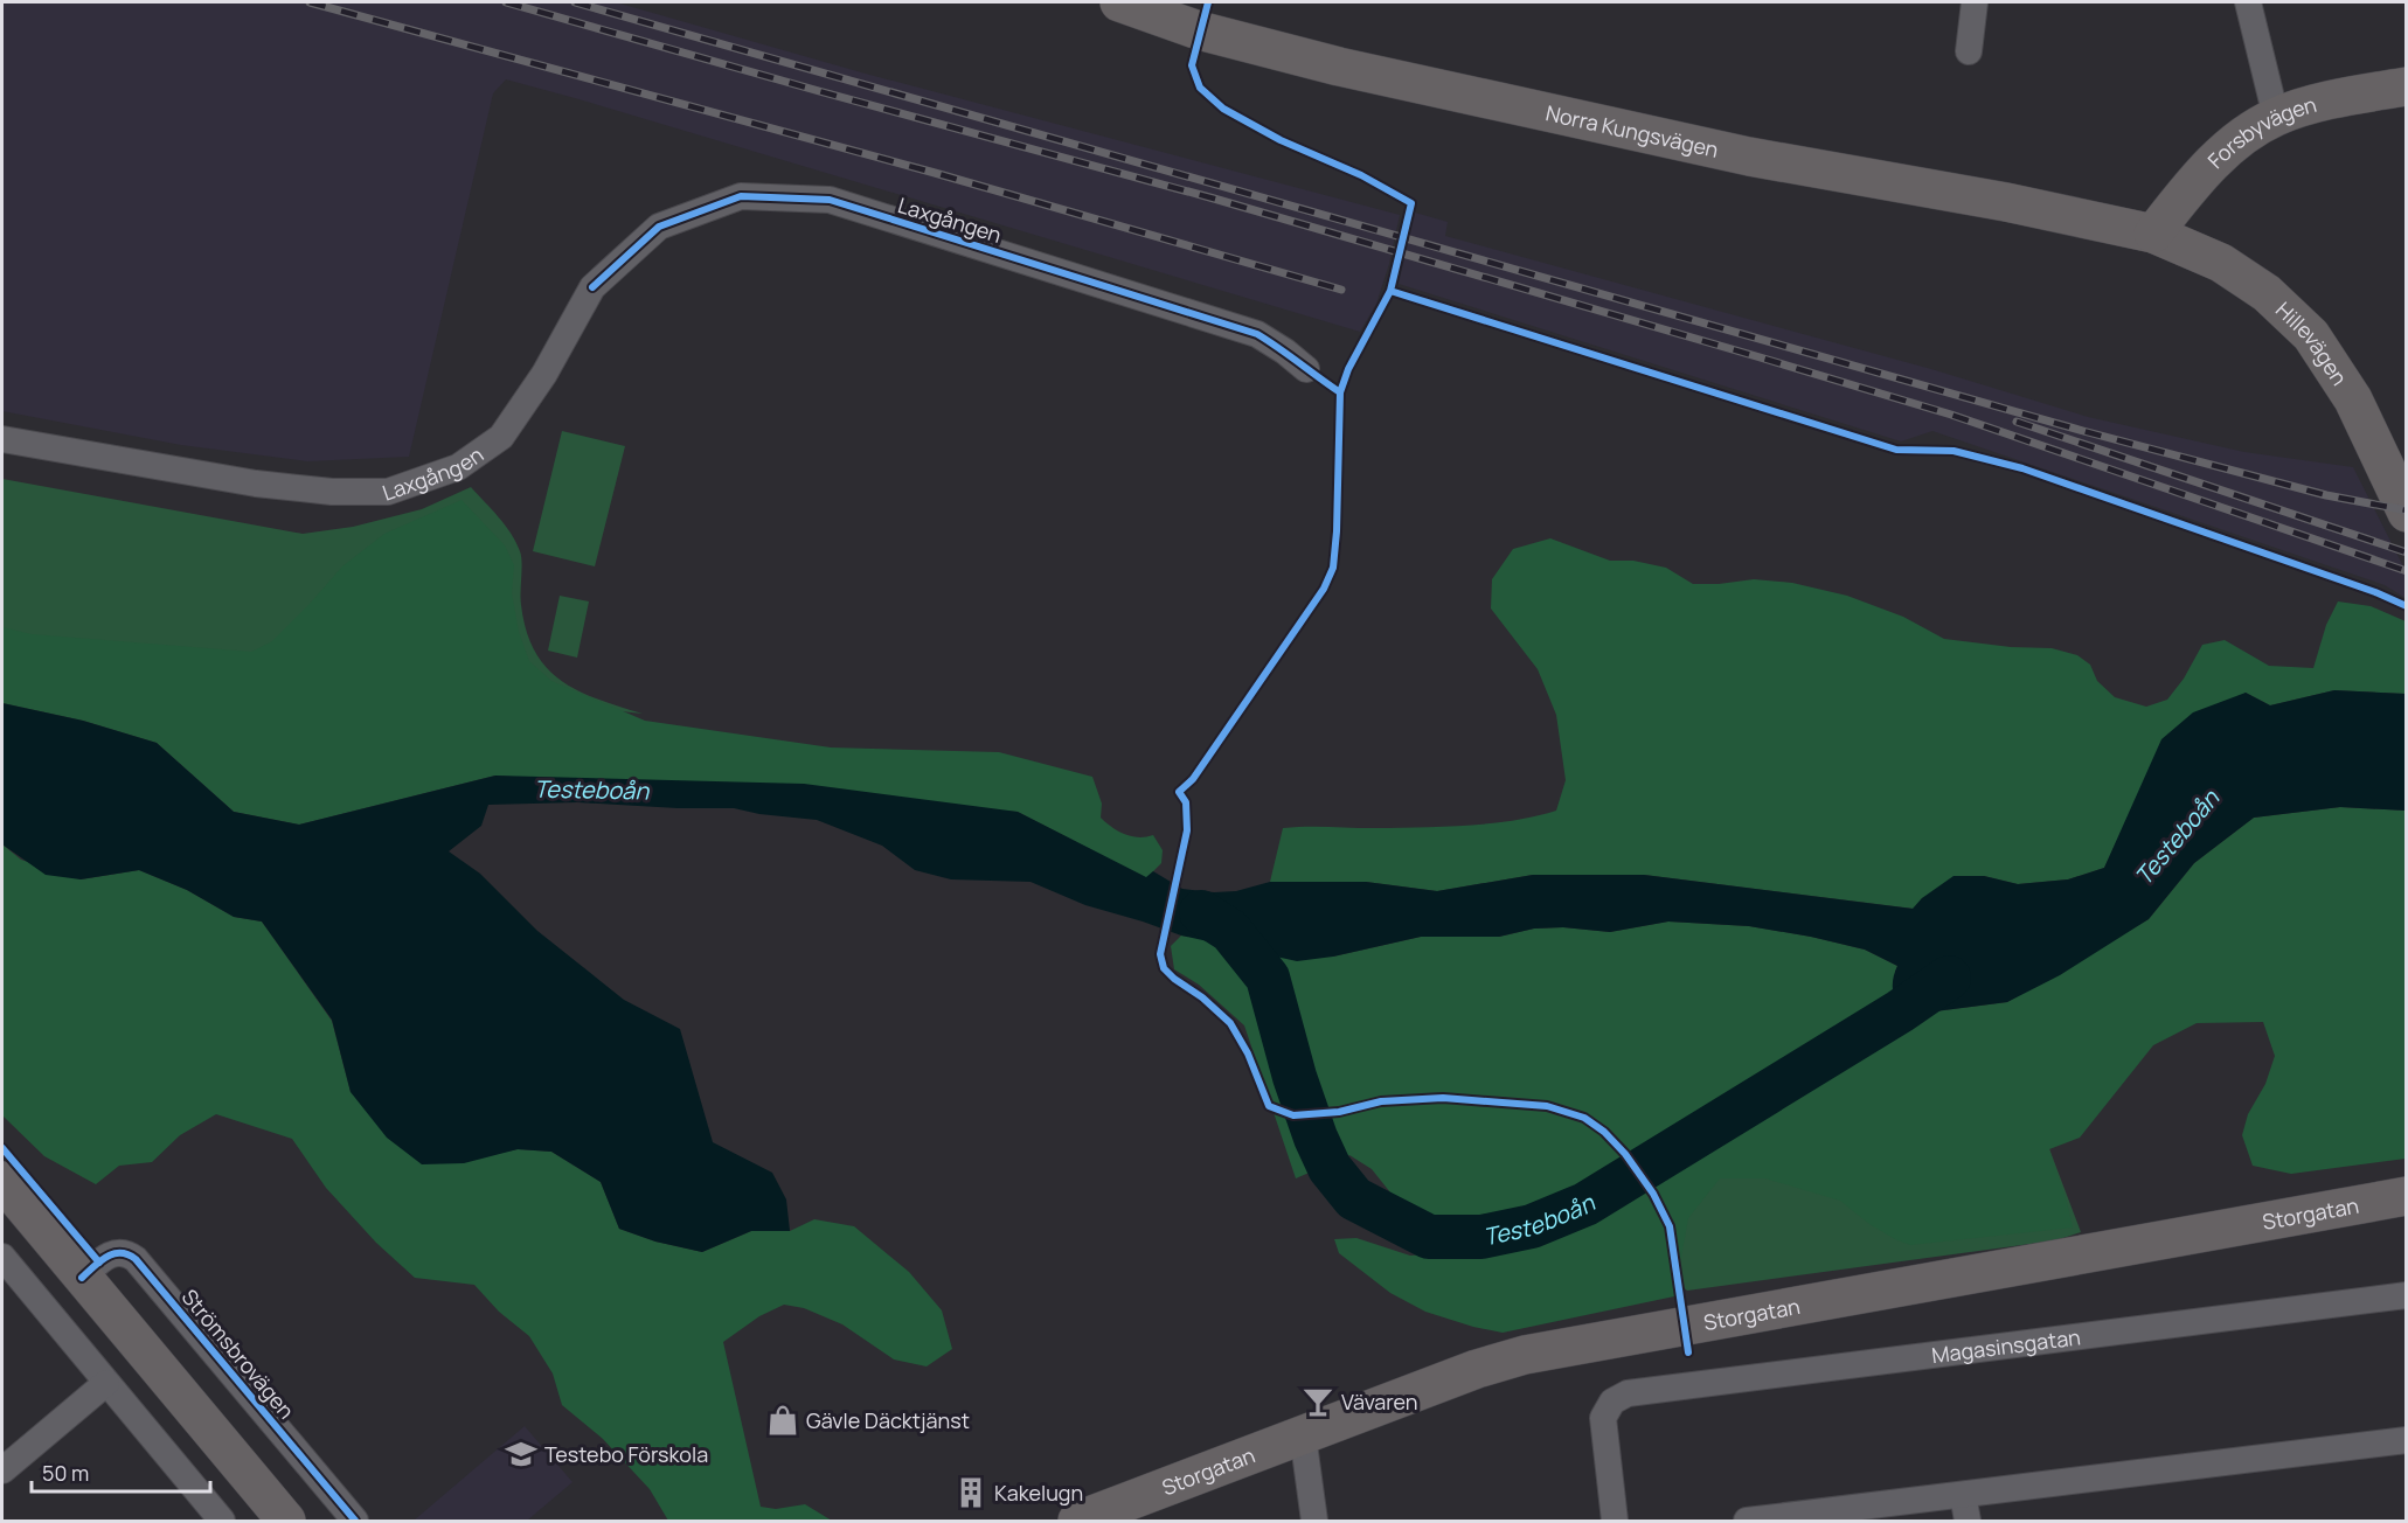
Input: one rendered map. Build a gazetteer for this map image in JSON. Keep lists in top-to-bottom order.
{
  "streets": {
    "street": [
      "Norra Kungsvägen",
      "Forsbyvägen",
      "Laxgången",
      "Hillevägen",
      "Storgatan",
      "Magasinsgatan",
      "Strömsbrovägen"
    ]
  },
  "crossings": [
    ["Norra Kungsvägen", "Forsbyvägen"],
    ["Norra Kungsvägen", "Hillevägen"],
    ["Forsbyvägen", "Hillevägen"]
  ],
  "water": ["Testeboån"],
  "places": {
    "bar": ["Vävaren"],
    "shop": ["Gävle Däcktjänst"],
    "school or university": ["Testebo Förskola"],
    "building": ["Kakelugn"]
  },
  "scale_bar": "50 m"
}
